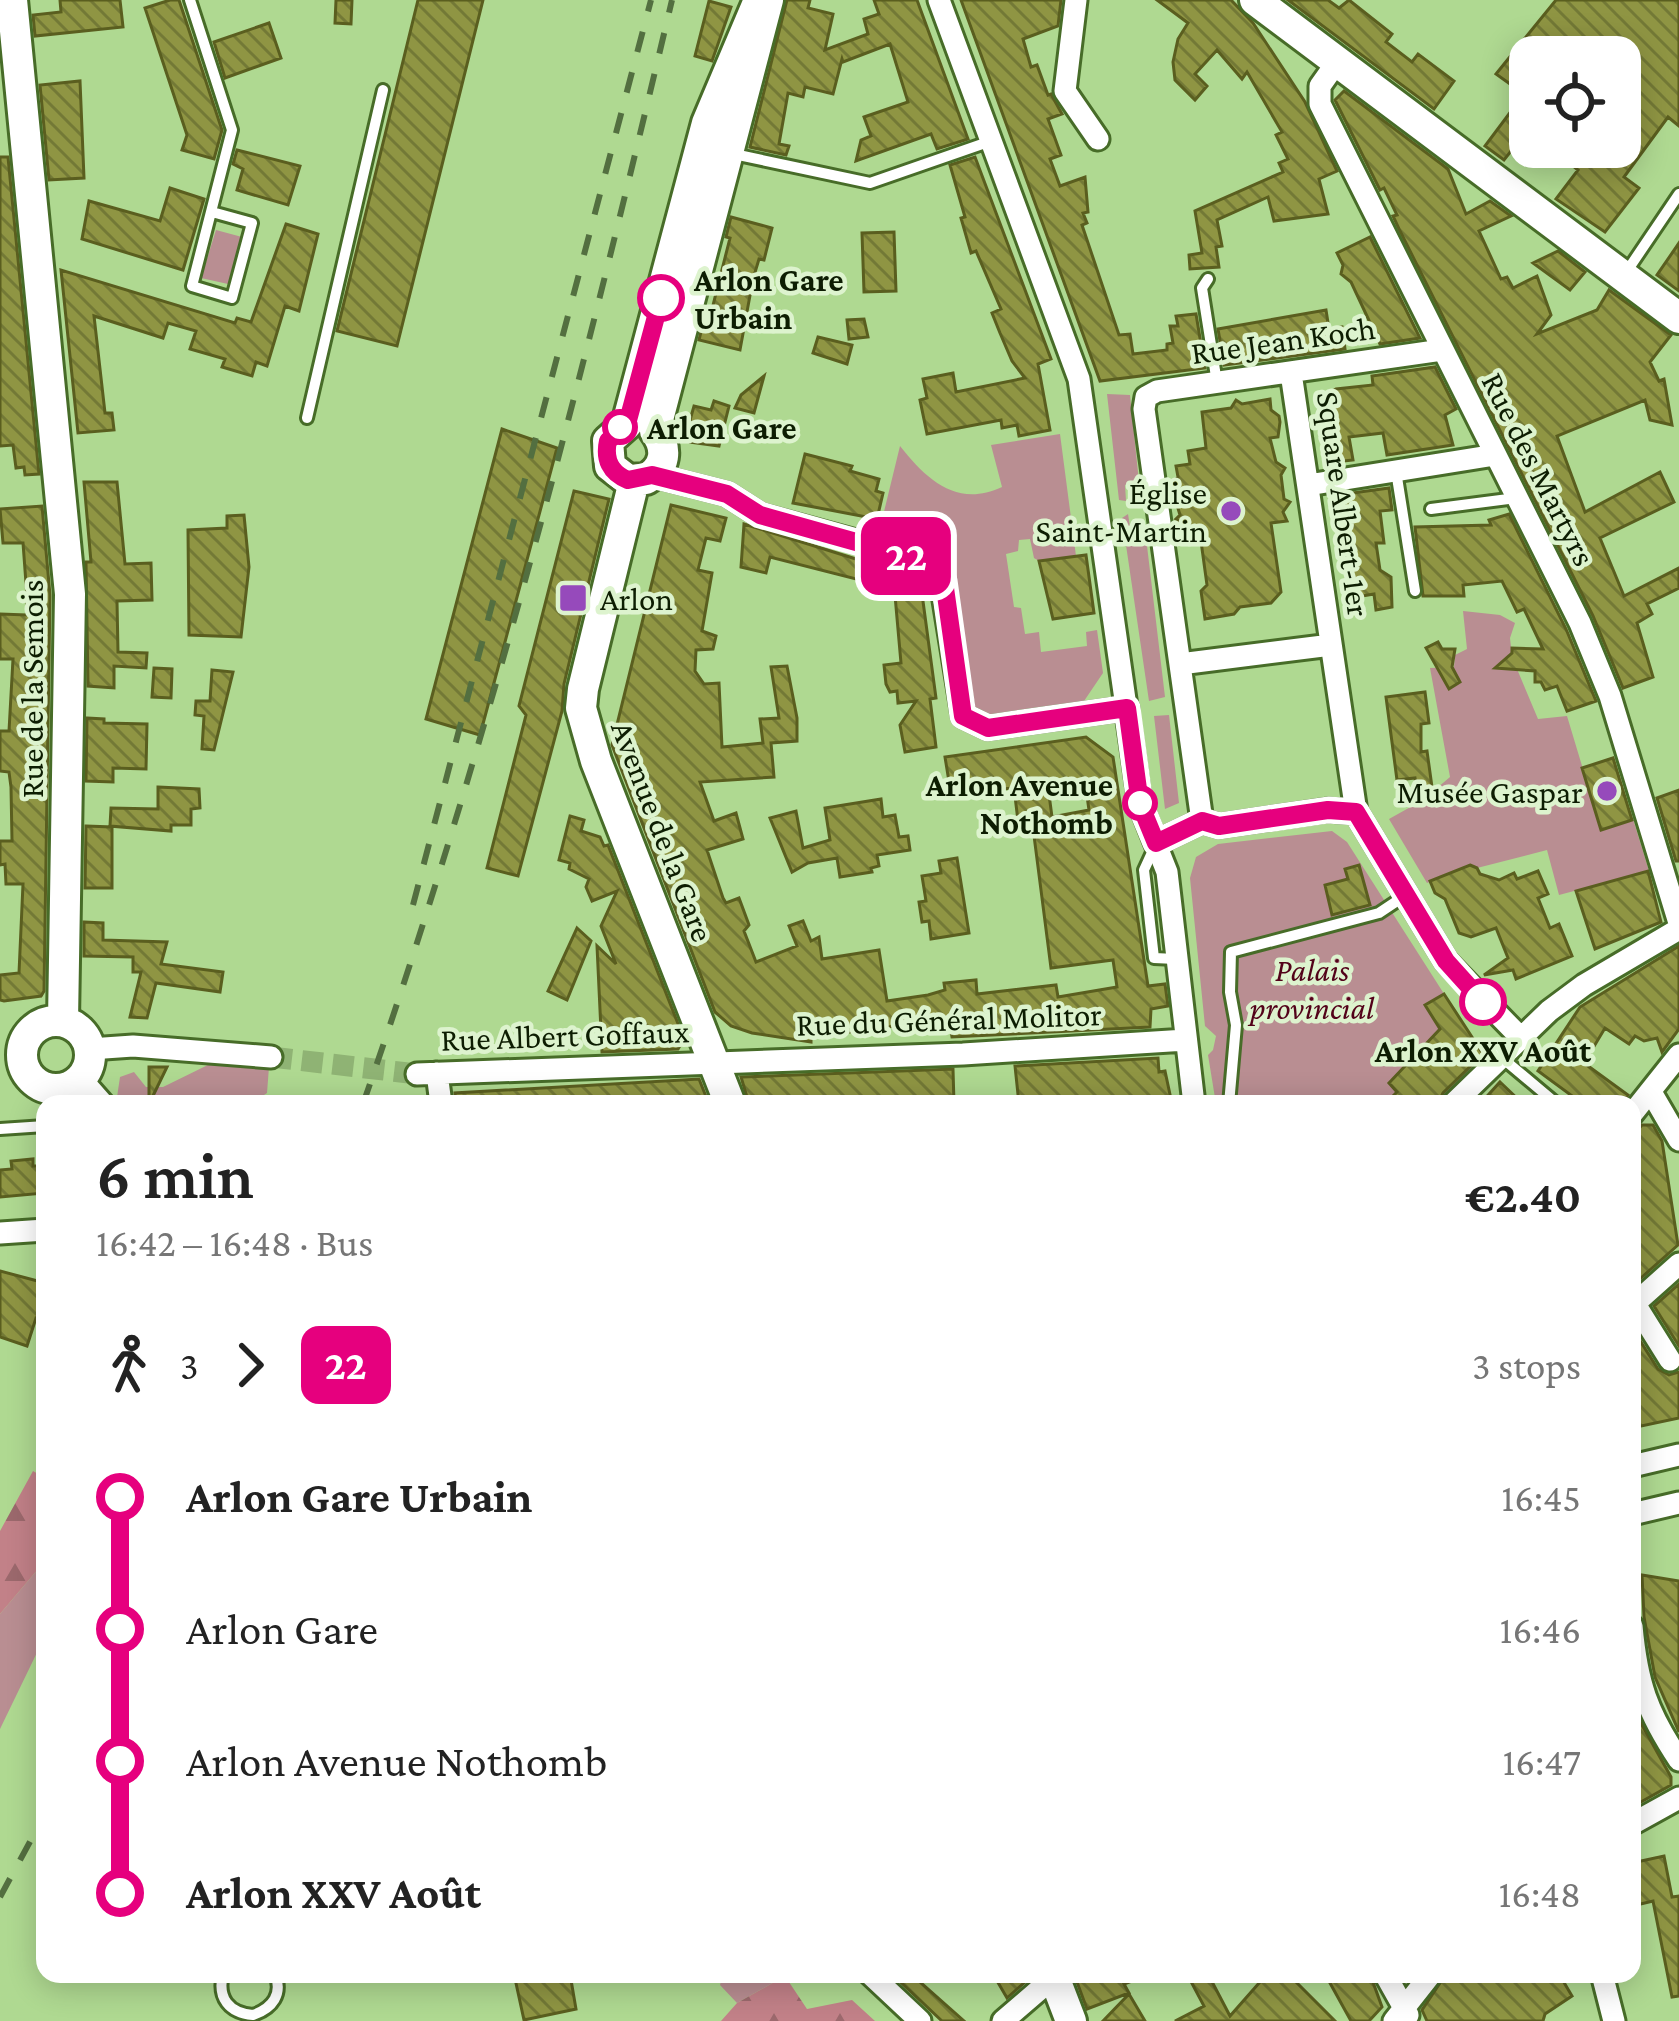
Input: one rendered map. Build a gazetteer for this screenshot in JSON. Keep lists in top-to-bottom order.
{
  "streets": {
    "main road": ["Rue de la Semois", "Avenue de la Gare"],
    "street": [
      "Rue Jean Koch",
      "Rue des Martyrs",
      "Square Albert-1er",
      "Rue du Général Molitor",
      "Rue Albert Goffaux"
    ]
  },
  "crossings": [
    ["Rue Jean Koch", "Rue des Martyrs"],
    ["Rue Jean Koch", "Square Albert-1er"],
    ["Avenue de la Gare", "Rue du Général Molitor"],
    ["Avenue de la Gare", "Rue Albert Goffaux"],
    ["Rue du Général Molitor", "Rue Albert Goffaux"]
  ],
  "parks": ["Palais provincial"],
  "places": {
    "other": [
      "Arlon Gare Urbain",
      "Arlon Gare",
      "Église Saint-Martin",
      "Musée Gaspar",
      "Arlon Avenue Nothomb",
      "Arlon XXV Août"
    ],
    "transit": ["Arlon"]
  },
  "lines": ["bus line 22"],
  "page": {
    "on_map": "22",
    "heading": ["6 min", "16:42 – 16:48 · Bus", "€2.40"],
    "legs": ["3", "22", "3 stops"],
    "list": [
      {
        "name": "Arlon Gare Urbain",
        "value": "16:45"
      },
      {
        "name": "Arlon Gare",
        "value": "16:46"
      },
      {
        "name": "Arlon Avenue Nothomb",
        "value": "16:47"
      },
      {
        "name": "Arlon XXV Août",
        "value": "16:48"
      }
    ]
  }
}
